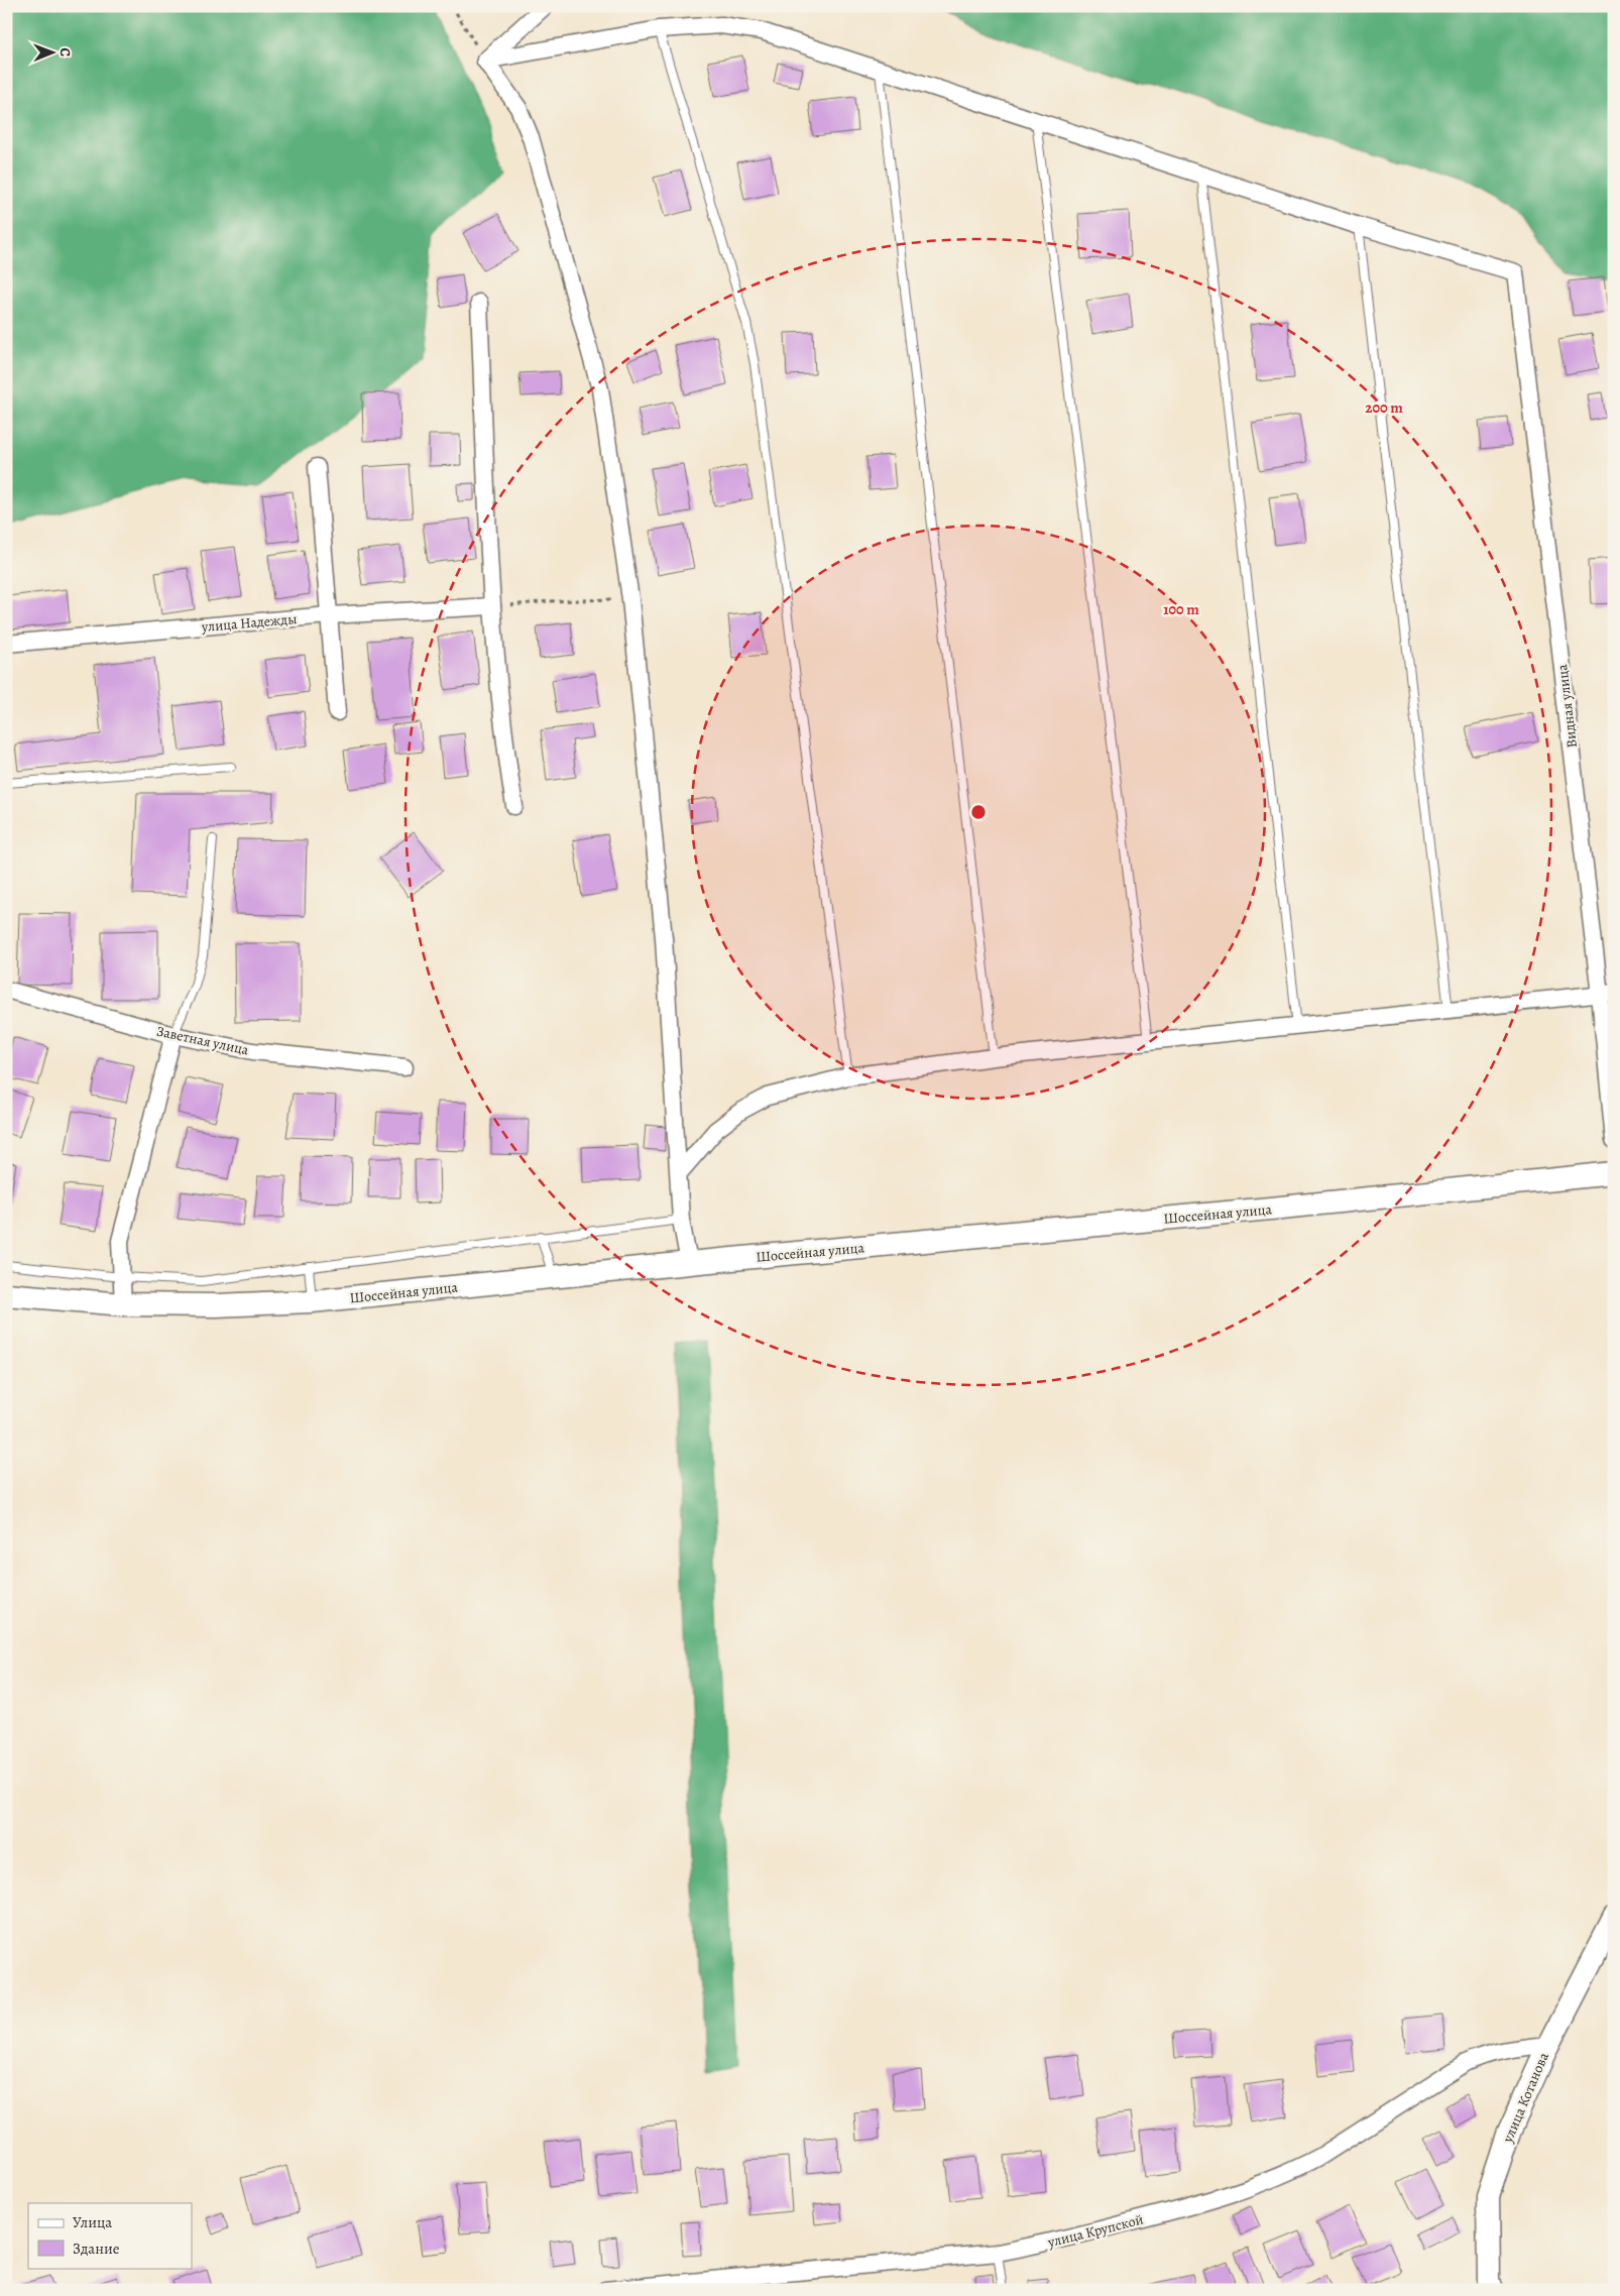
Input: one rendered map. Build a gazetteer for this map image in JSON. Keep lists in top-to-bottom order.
{
  "streets": {
    "street": [
      "улица Надежды",
      "Видная улица",
      "Заветная улица",
      "Шоссейная улица",
      "улица Котанова",
      "улица Крупской"
    ]
  },
  "crossings": [
    ["улица Котанова", "улица Крупской"]
  ],
  "legend": ["Улица", "Здание"],
  "north": "right",
  "rings": ["200 m", "100 m"]
}
